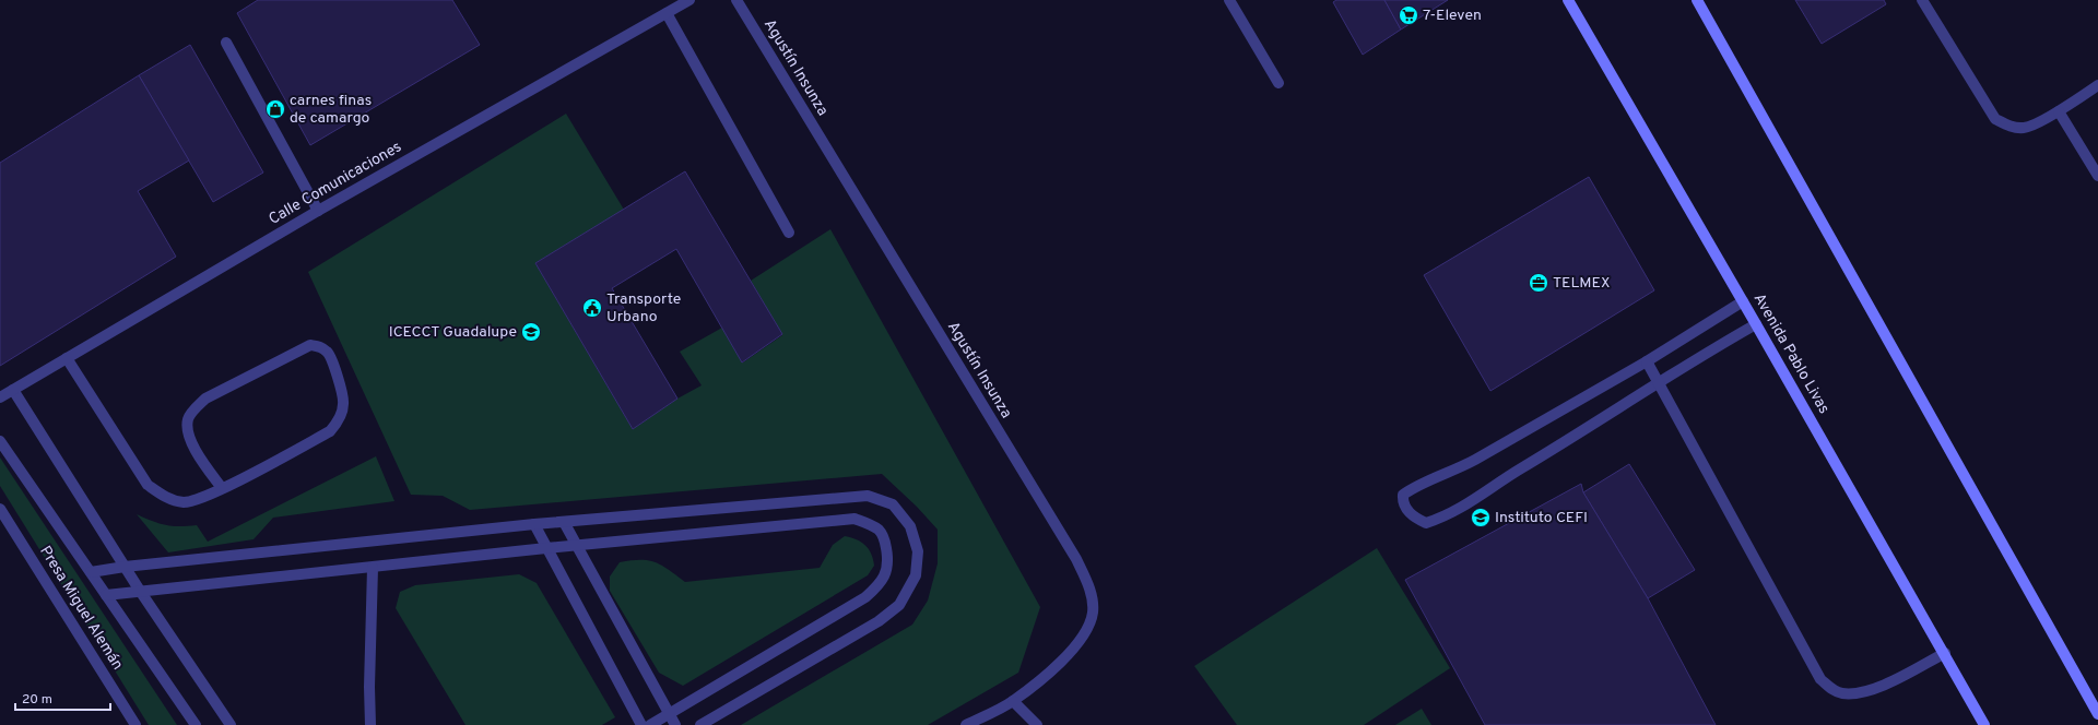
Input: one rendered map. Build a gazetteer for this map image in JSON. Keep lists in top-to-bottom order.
{
  "streets": {
    "main road": ["Avenida Pablo Livas"],
    "street": ["Agustín Insunza", "Calle Comunicaciones", "Presa Miguel Alemán"]
  },
  "places": {
    "supermarket": ["7-Eleven"],
    "shop": ["carnes finas de camargo"],
    "office": ["TELMEX"],
    "public building": ["Transporte Urbano"],
    "school or university": ["ICECCT Guadalupe", "Instituto CEFI"]
  },
  "scale_bar": "20 m"
}
